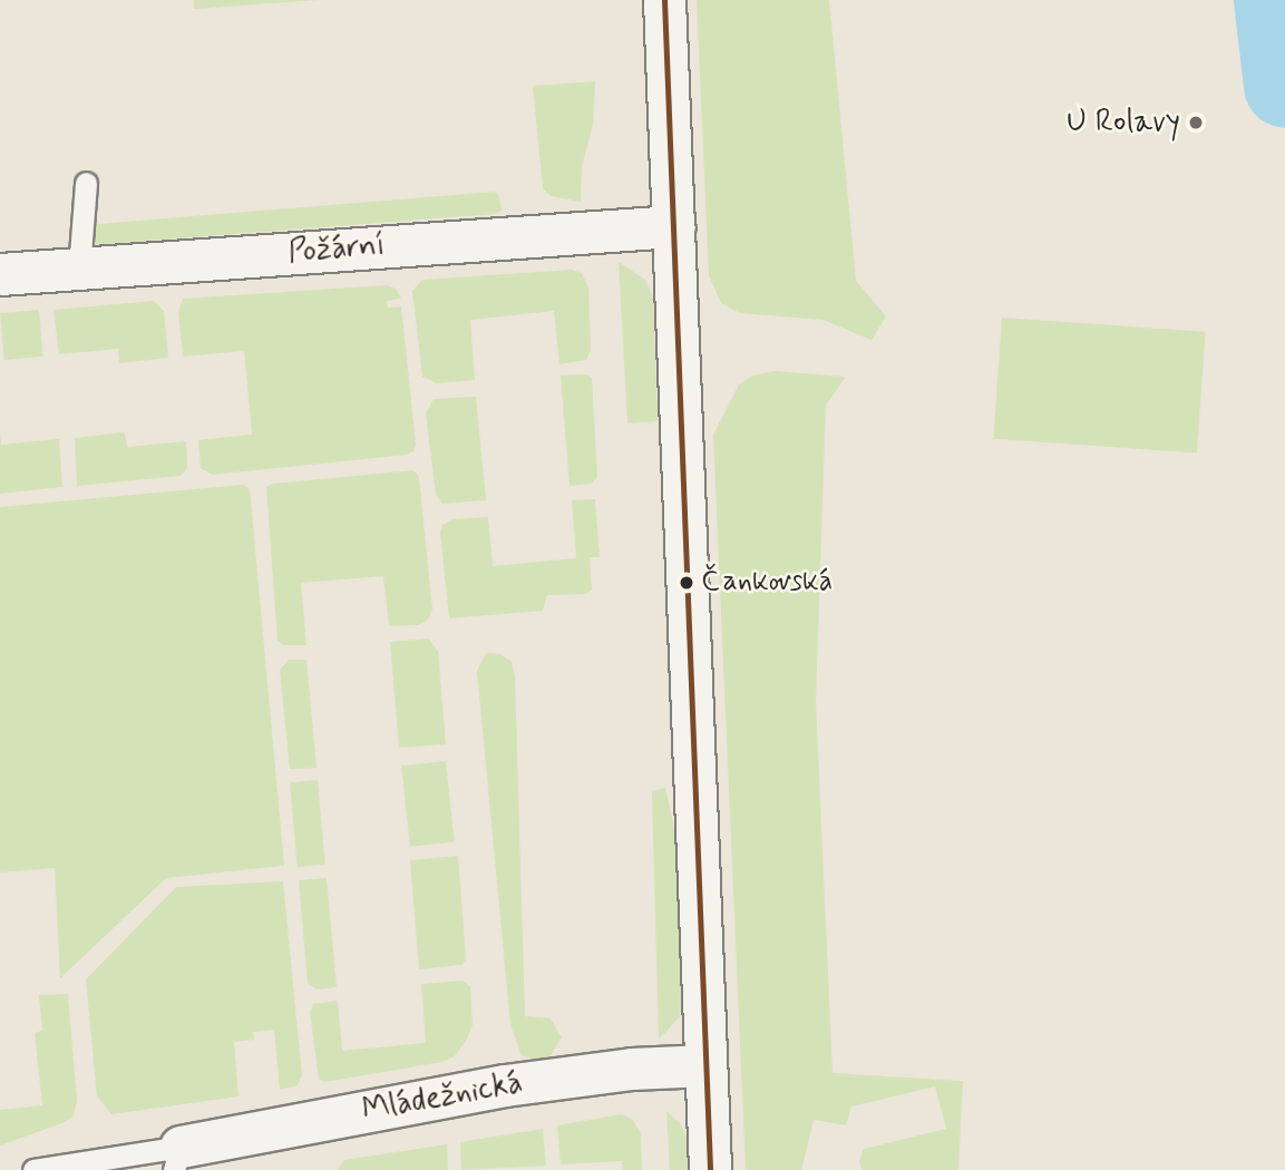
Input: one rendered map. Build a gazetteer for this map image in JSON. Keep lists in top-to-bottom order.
{
  "streets": {
    "street": ["Požární", "Mládežnická"]
  },
  "places": ["U Rolavy", "Čankovská"]
}
